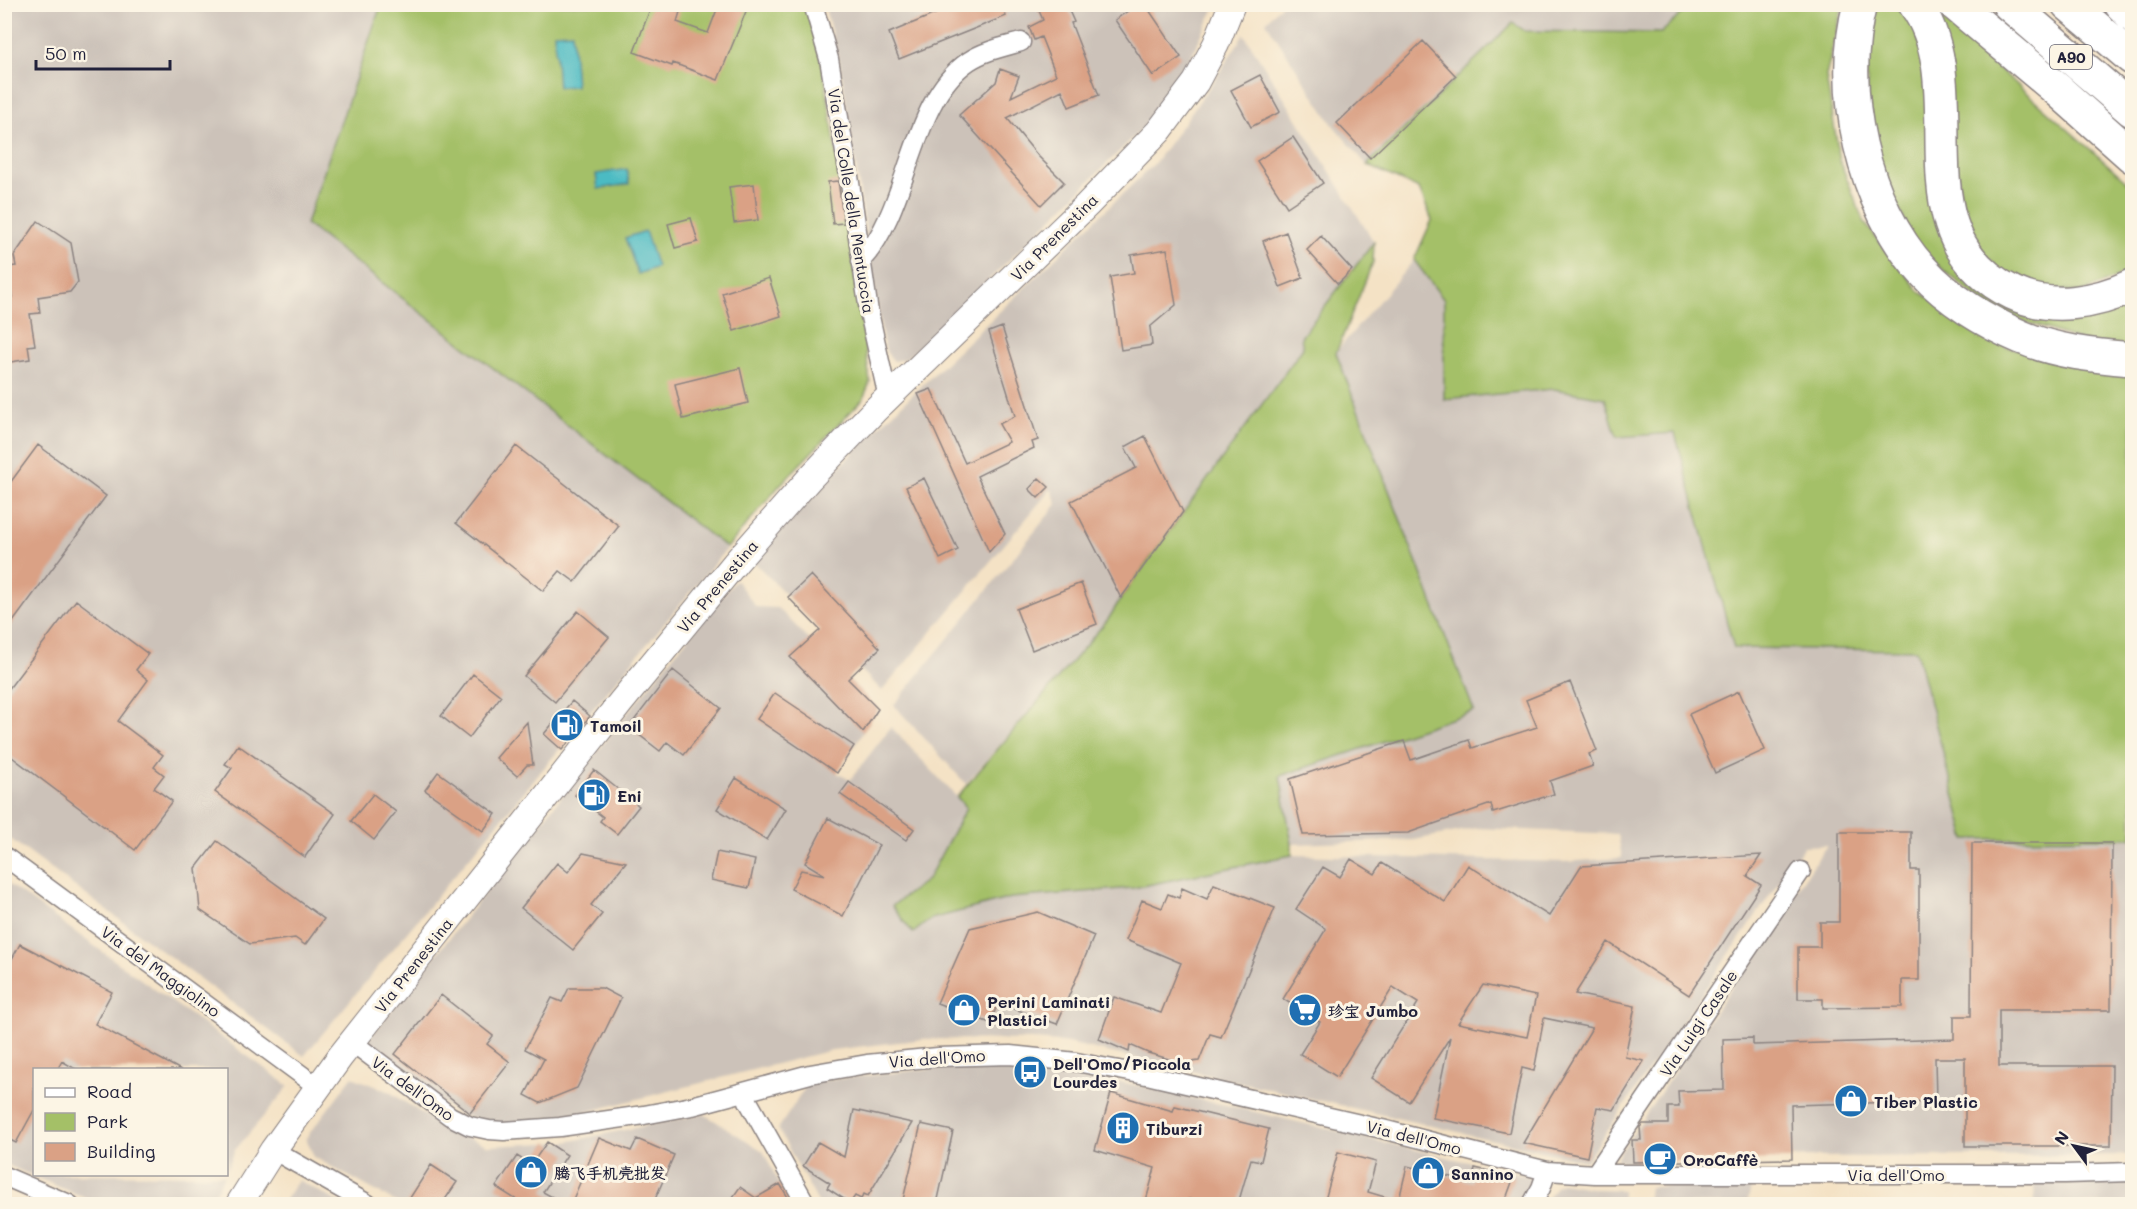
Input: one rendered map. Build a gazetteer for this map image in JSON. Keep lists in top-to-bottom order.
{
  "streets": {
    "highway": ["A90"],
    "main road": ["Via Prenestina"],
    "street": [
      "Via del Colle della Mentuccia",
      "Via del Maggiolino",
      "Via Luigi Casale",
      "Via dell'Omo"
    ]
  },
  "crossings": [
    ["Via del Colle della Mentuccia", "Via Prenestina"],
    ["Via Prenestina", "Via del Maggiolino"],
    ["Via Prenestina", "Via dell'Omo"],
    ["Via Luigi Casale", "Via dell'Omo"]
  ],
  "places": {
    "fuel station": ["Tamoil", "Eni"],
    "shop": [
      "Perini Laminati Plastici",
      "Tiber Plastic",
      "腾飞手机壳批发",
      "Sannino"
    ],
    "supermarket": ["珍宝 Jumbo"],
    "bus stop": ["Dell'Omo/Piccola Lourdes"],
    "building": ["Tiburzi"],
    "cafe": ["OroCaffè"]
  },
  "legend": ["Road", "Park", "Building"],
  "scale_bar": "50 m",
  "north": "top left"
}
